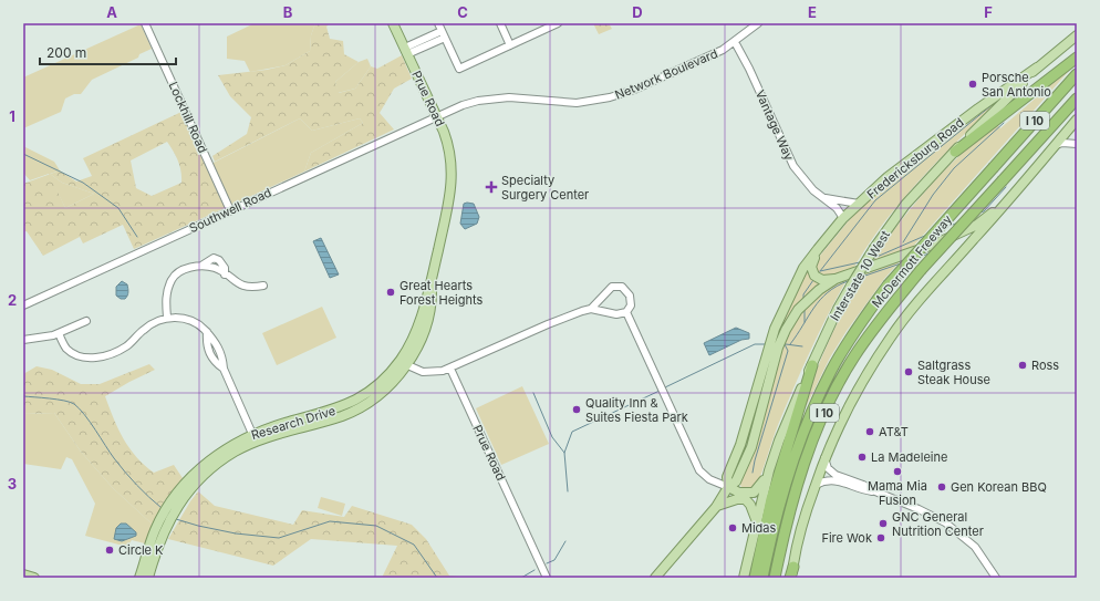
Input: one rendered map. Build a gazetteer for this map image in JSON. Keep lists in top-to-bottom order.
{
  "streets": {
    "highway": ["I 10", "McDermott Freeway"],
    "main road": [
      "Prue Road",
      "Fredericksburg Road",
      "Interstate 10 West",
      "Research Drive"
    ],
    "street": [
      "Network Boulevard",
      "Lockhill Road",
      "Vantage Way",
      "Southwell Road"
    ]
  },
  "crossings": [
    ["Network Boulevard", "Prue Road"],
    ["Network Boulevard", "Vantage Way"],
    ["Network Boulevard", "Southwell Road"],
    ["Prue Road", "Southwell Road"],
    ["Prue Road", "Research Drive"],
    ["Lockhill Road", "Southwell Road"],
    ["Vantage Way", "Fredericksburg Road"],
    ["Fredericksburg Road", "Interstate 10 West"]
  ],
  "places": {
    "other": [
      "Porsche San Antonio",
      "Great Hearts Forest Heights",
      "Ross",
      "Saltgrass Steak House",
      "Quality Inn & Suites Fiesta Park",
      "AT&T",
      "La Madeleine",
      "Mama Mia Fusion",
      "Gen Korean BBQ",
      "GNC General Nutrition Center",
      "Midas",
      "Fire Wok",
      "Circle K"
    ],
    "health": ["Specialty Surgery Center"]
  },
  "scale_bar": "200 m",
  "grid": {
    "columns": [
      "A",
      "B",
      "C",
      "D",
      "E",
      "F"
    ],
    "rows": ["1", "2", "3"]
  }
}
